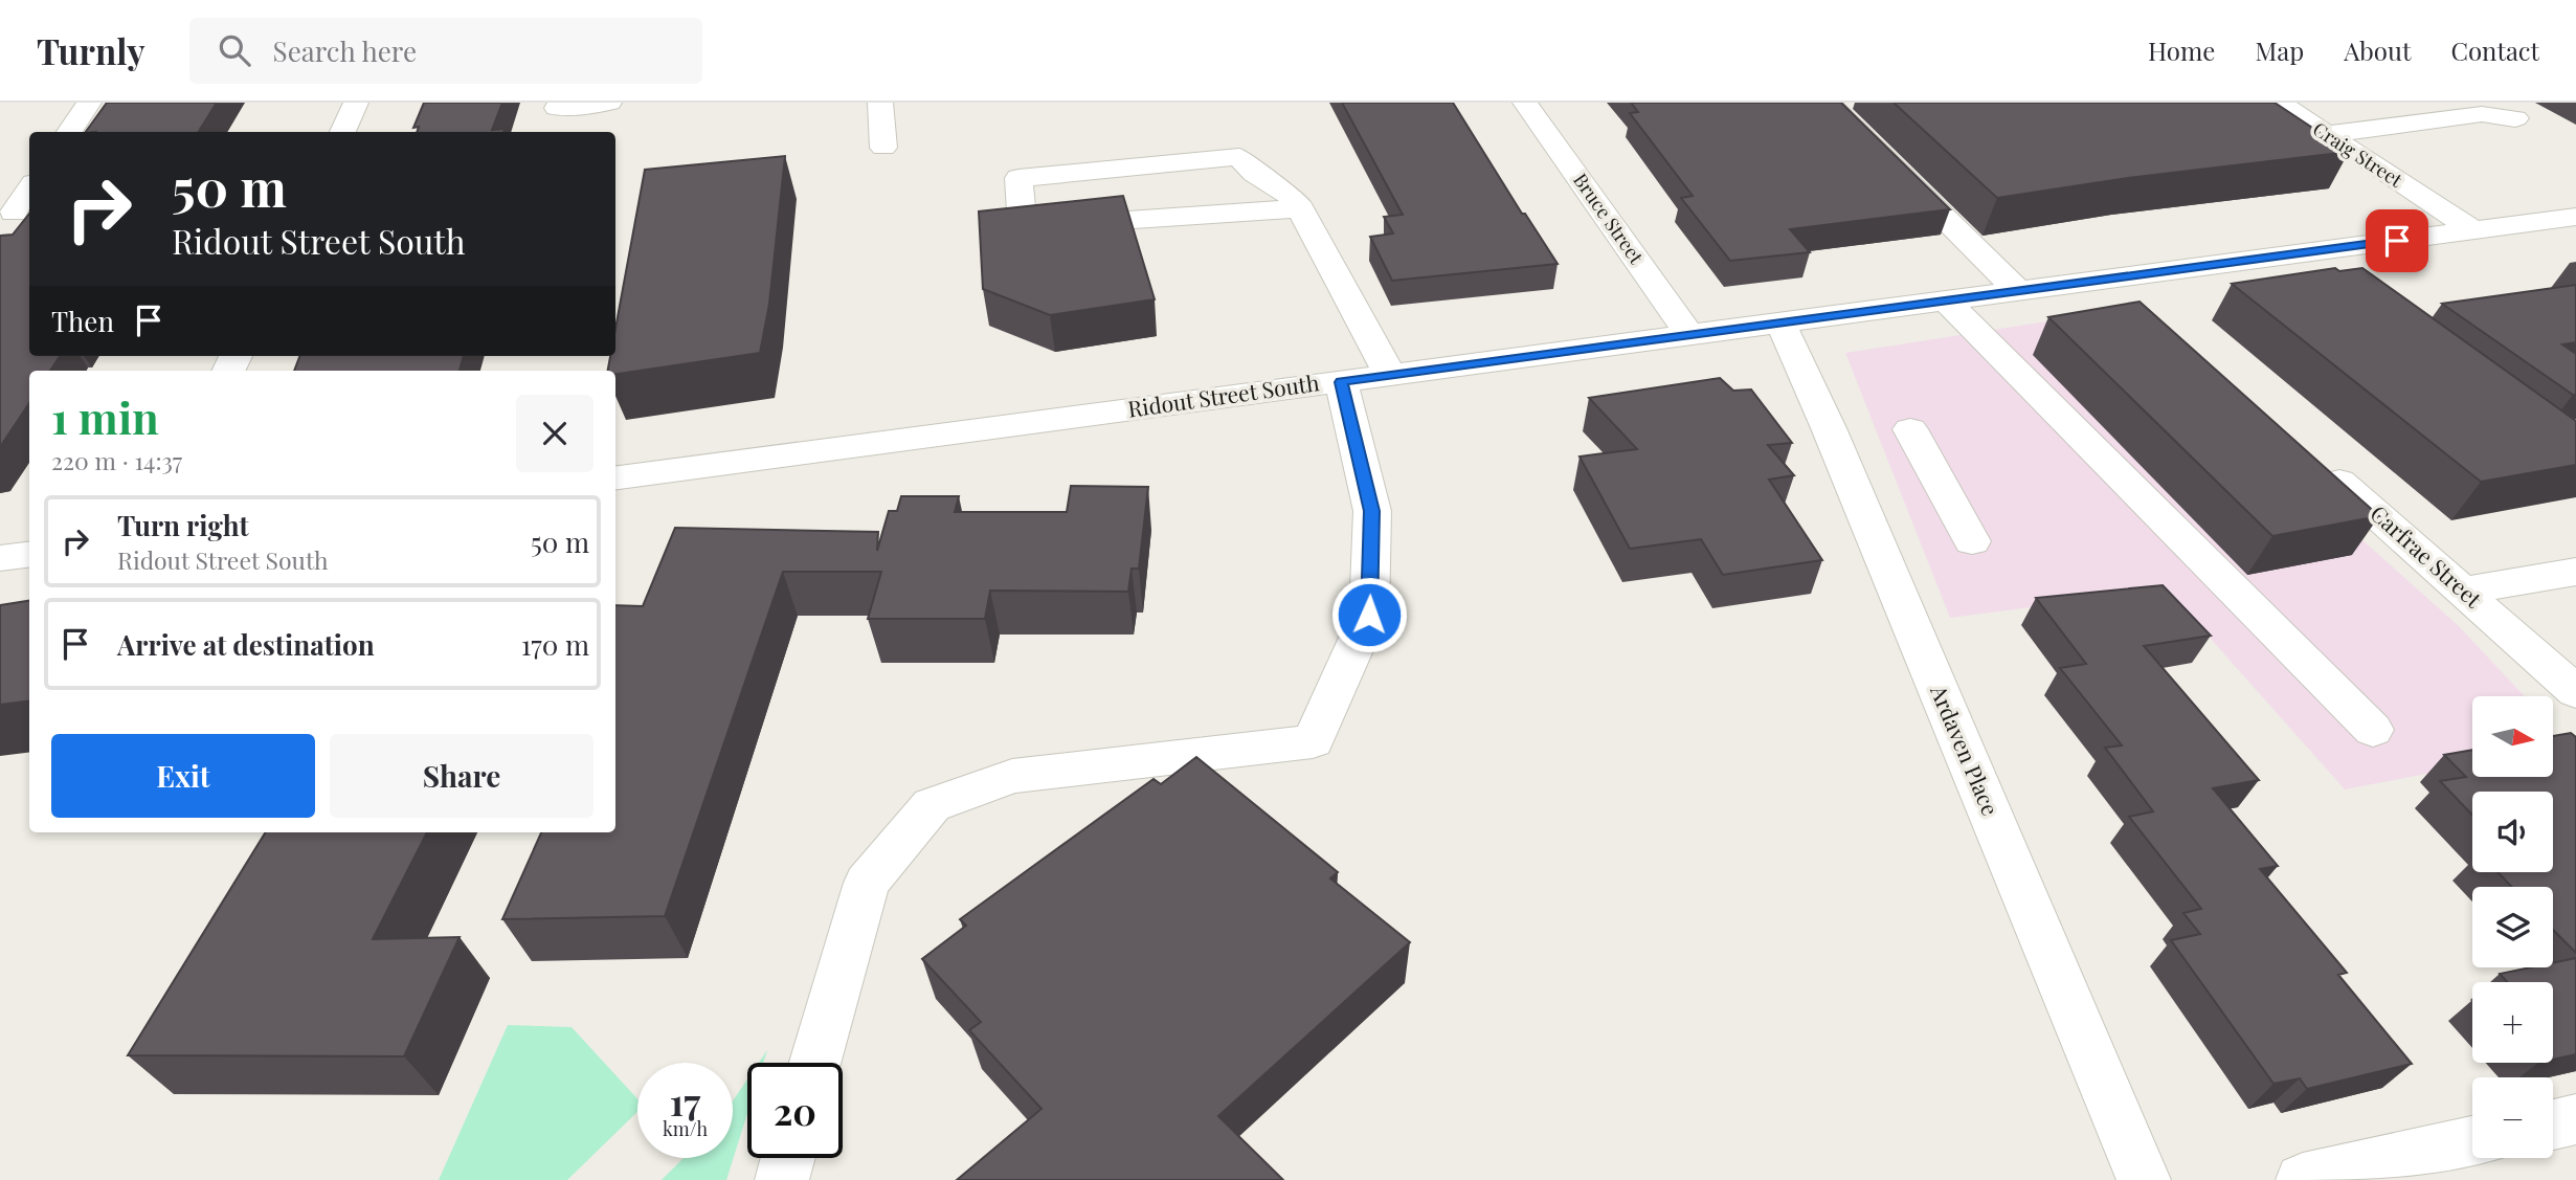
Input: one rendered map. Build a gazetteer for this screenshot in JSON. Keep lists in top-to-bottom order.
{
  "streets": {
    "street": [
      "Craig Street",
      "Bruce Street",
      "Ridout Street South",
      "Carfrae Street",
      "Ardaven Place"
    ]
  },
  "crossings": [
    ["Craig Street", "Ridout Street South"],
    ["Bruce Street", "Ridout Street South"],
    ["Ridout Street South", "Ardaven Place"]
  ],
  "north": "right",
  "page": {
    "header": "Turnly",
    "search": "Search here",
    "nav": [
      "Home",
      "Map",
      "About",
      "Contact"
    ],
    "turn": ["50 m", "Ridout Street South"],
    "then": "Then",
    "heading": ["1 min", "220 m · 14:37"],
    "list": [
      {
        "name": "Turn right",
        "note": "Ridout Street South",
        "value": "50 m"
      },
      {
        "name": "Arrive at destination",
        "value": "170 m"
      }
    ],
    "map_buttons": ["+", "−"],
    "buttons": ["Exit", "Share"],
    "speed": "17 km/h",
    "limit": "20"
  }
}
